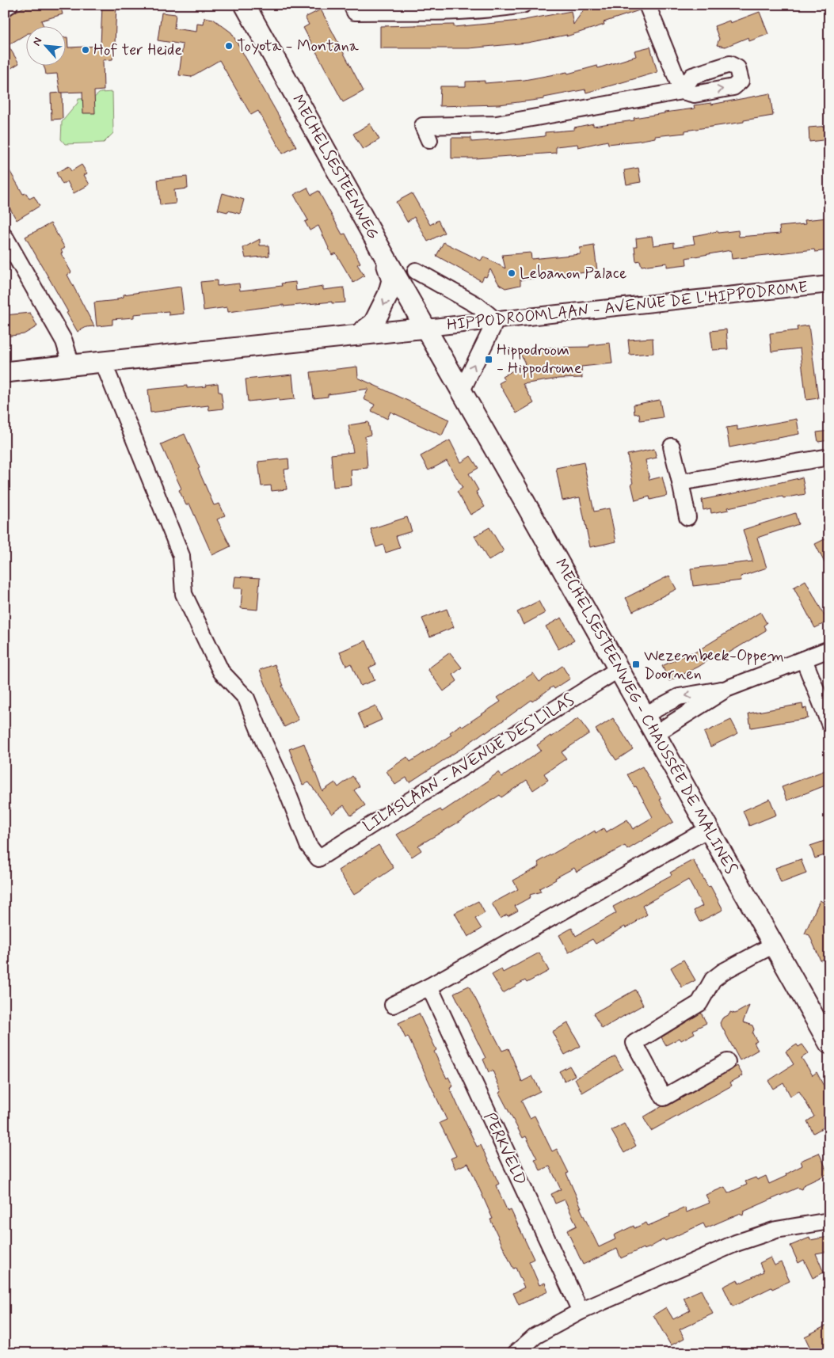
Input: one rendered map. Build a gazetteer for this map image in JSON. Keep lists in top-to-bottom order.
{
  "streets": {
    "main road": ["MECHELSESTEENWEG", "MECHELSESTEENWEG - CHAUSSÉE DE MALINES"],
    "street": ["HIPPODROOMLAAN - AVENUE DE L'HIPPODROME", "LILASLAAN - AVENUE DES LILAS", "PERKVELD"]
  },
  "crossings": [
    ["MECHELSESTEENWEG", "HIPPODROOMLAAN - AVENUE DE L'HIPPODROME"],
    ["MECHELSESTEENWEG", "MECHELSESTEENWEG - CHAUSSÉE DE MALINES"],
    ["HIPPODROOMLAAN - AVENUE DE L'HIPPODROME", "MECHELSESTEENWEG - CHAUSSÉE DE MALINES"],
    ["MECHELSESTEENWEG - CHAUSSÉE DE MALINES", "LILASLAAN - AVENUE DES LILAS"]
  ],
  "places": {
    "other": ["Toyota - Montana", "Hof ter Heide", "Lebanon Palace"],
    "transit": ["Hippodroom - Hippodrome", "Wezembeek-Oppem Doornen"]
  },
  "north": "top left"
}
